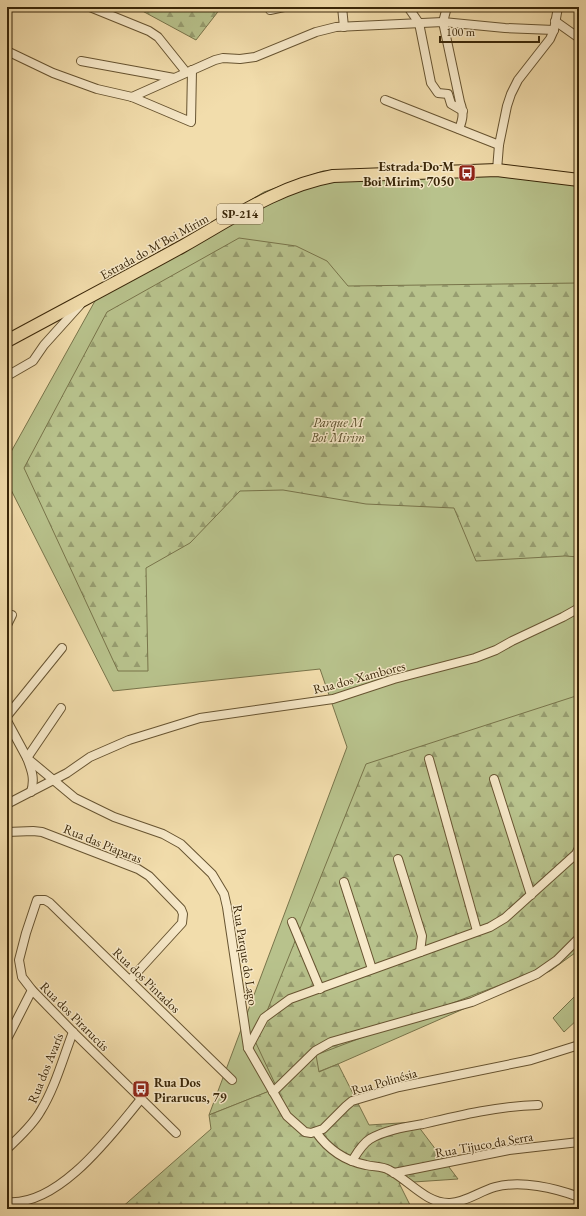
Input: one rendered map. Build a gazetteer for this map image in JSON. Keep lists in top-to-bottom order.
{
  "streets": {
    "main road": ["SP-214", "Estrada do M'Boi Mirim"],
    "street": [
      "Rua dos Xambores",
      "Rua das Piaparas",
      "Rua Parque do Lago",
      "Rua dos Pintados",
      "Rua dos Pirarucús",
      "Rua dos Avarís",
      "Rua Polinésia",
      "Rua Tijuco da Serra"
    ]
  },
  "crossings": [
    ["Rua dos Xambores", "Rua Parque do Lago"],
    ["Rua das Piaparas", "Rua dos Pintados"],
    ["Rua dos Pintados", "Rua dos Pirarucús"],
    ["Rua dos Pirarucús", "Rua dos Avarís"]
  ],
  "parks": ["Parque M Boi Mirim"],
  "places": {
    "bus stop": ["Estrada Do M Boi Mirim, 7050", "Rua Dos Pirarucus, 79"]
  },
  "scale_bar": "100 m"
}
